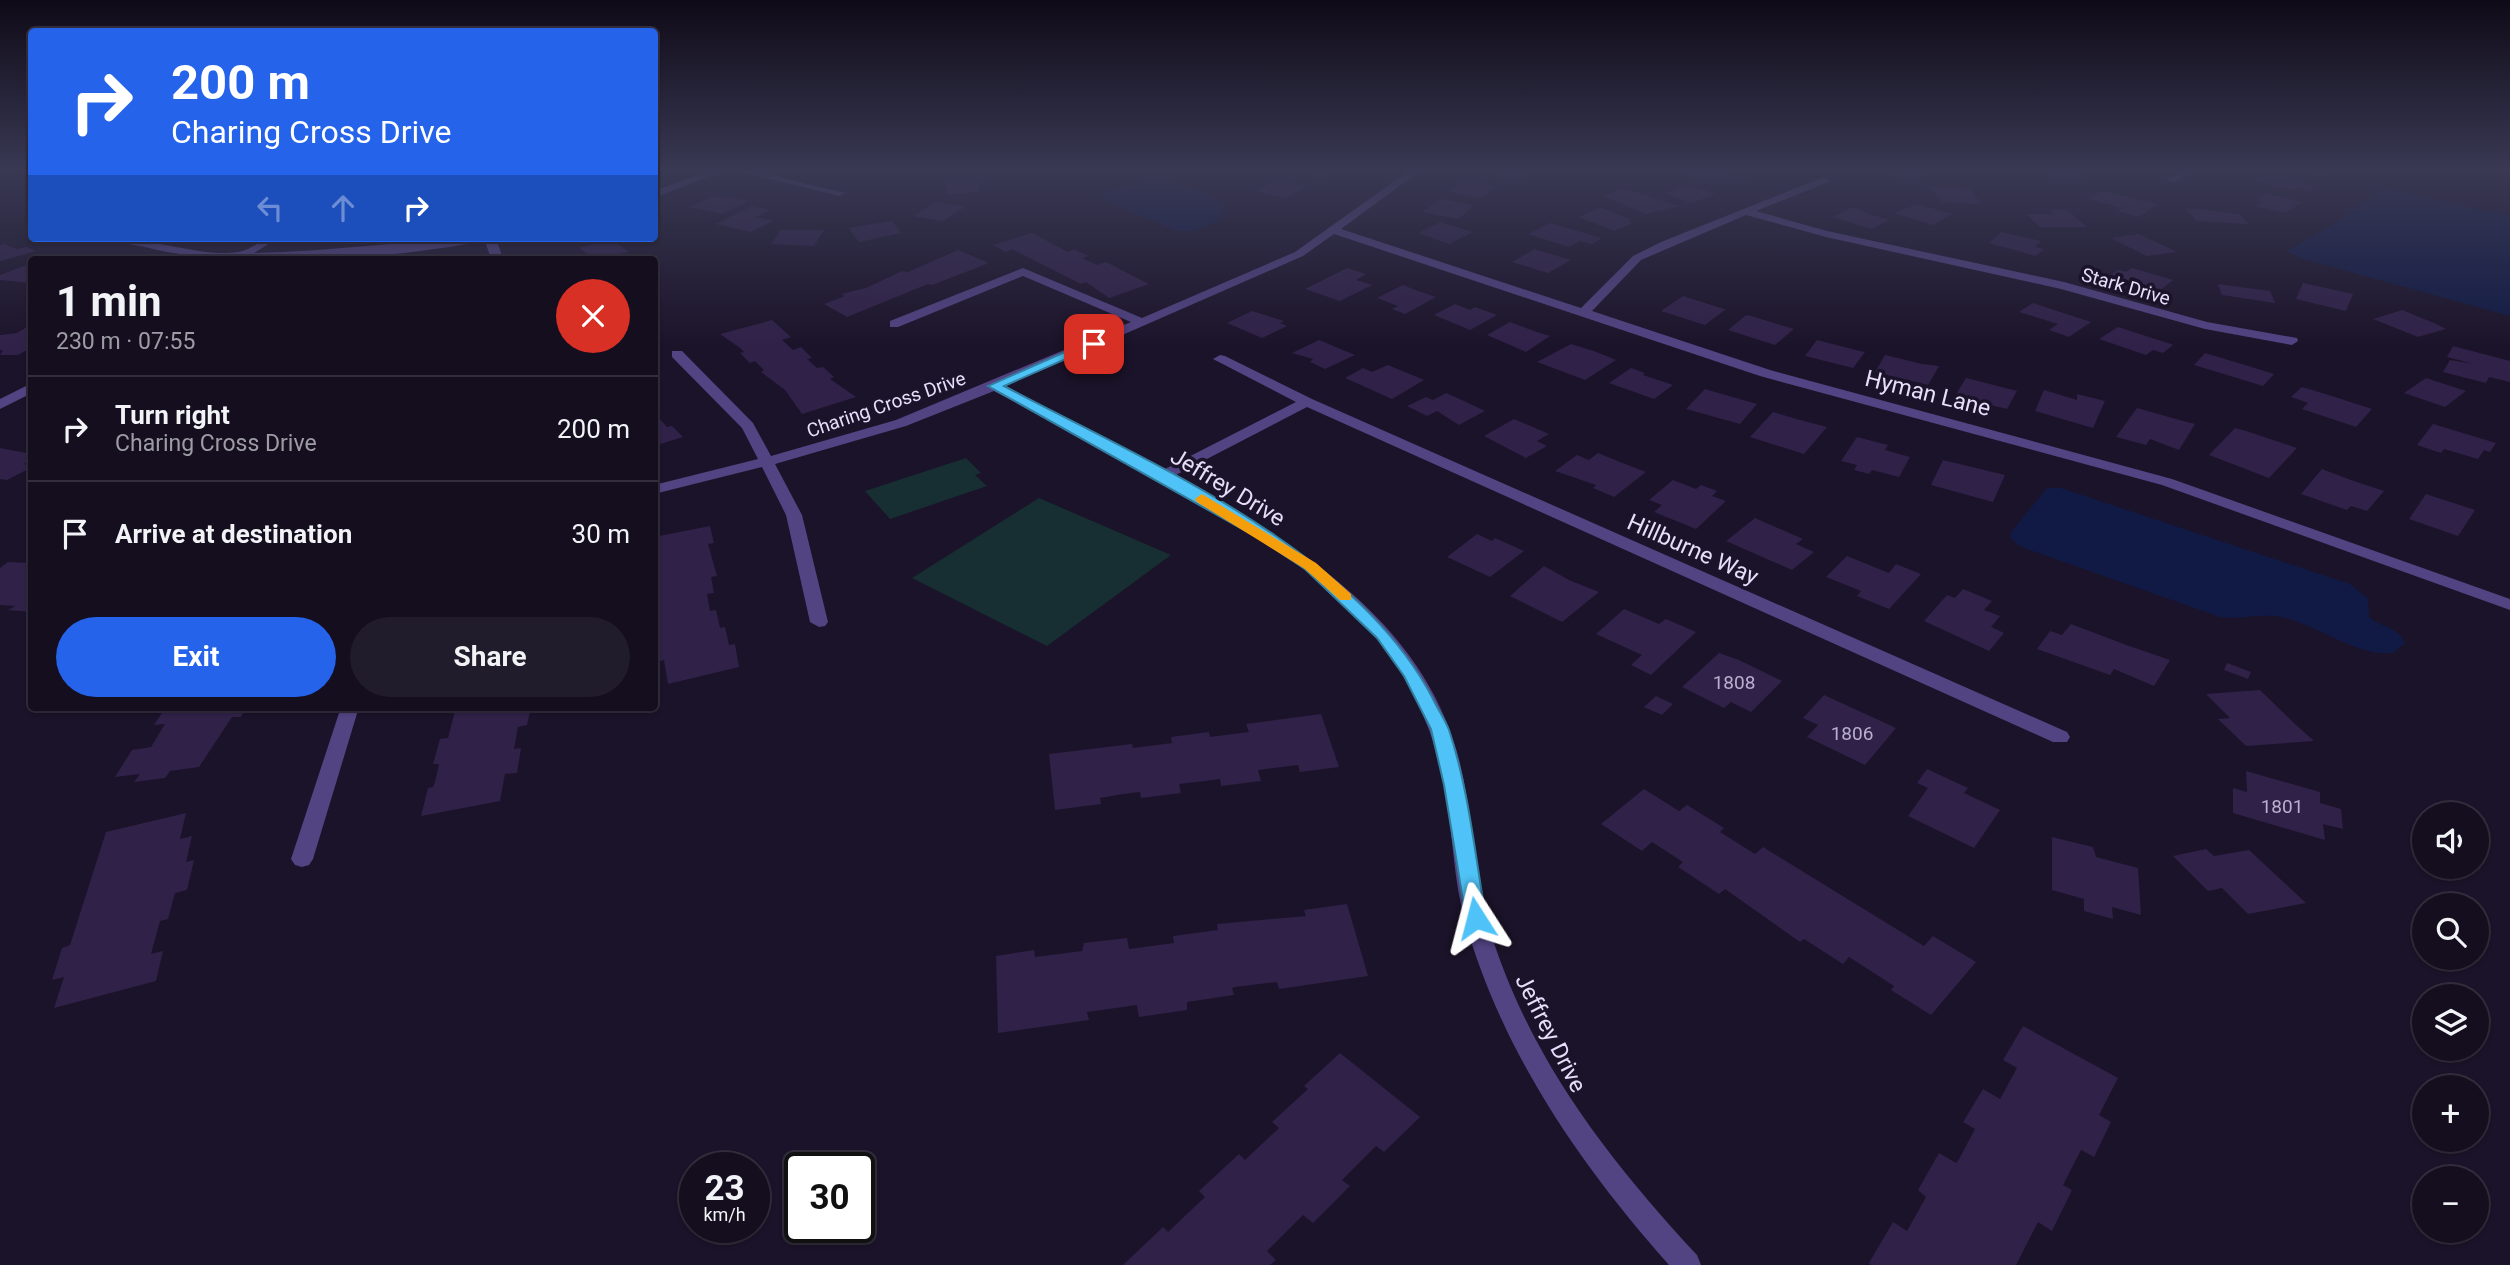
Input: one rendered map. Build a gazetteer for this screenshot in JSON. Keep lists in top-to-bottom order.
{
  "streets": {
    "street": [
      "Stark Drive",
      "Hyman Lane",
      "Charing Cross Drive",
      "Jeffrey Drive",
      "Hillburne Way"
    ]
  },
  "crossings": [
    ["Hyman Lane", "Charing Cross Drive"],
    ["Charing Cross Drive", "Jeffrey Drive"]
  ],
  "house_numbers": ["1808", "1806", "1801"],
  "page": {
    "turn": ["200 m", "Charing Cross Drive"],
    "heading": ["1 min", "230 m · 07:55"],
    "list": [
      {
        "name": "Turn right",
        "note": "Charing Cross Drive",
        "value": "200 m"
      },
      {
        "name": "Arrive at destination",
        "value": "30 m"
      }
    ],
    "buttons": ["Exit", "Share"],
    "map_buttons": ["+", "−"],
    "speed": "23 km/h",
    "limit": "30"
  }
}
